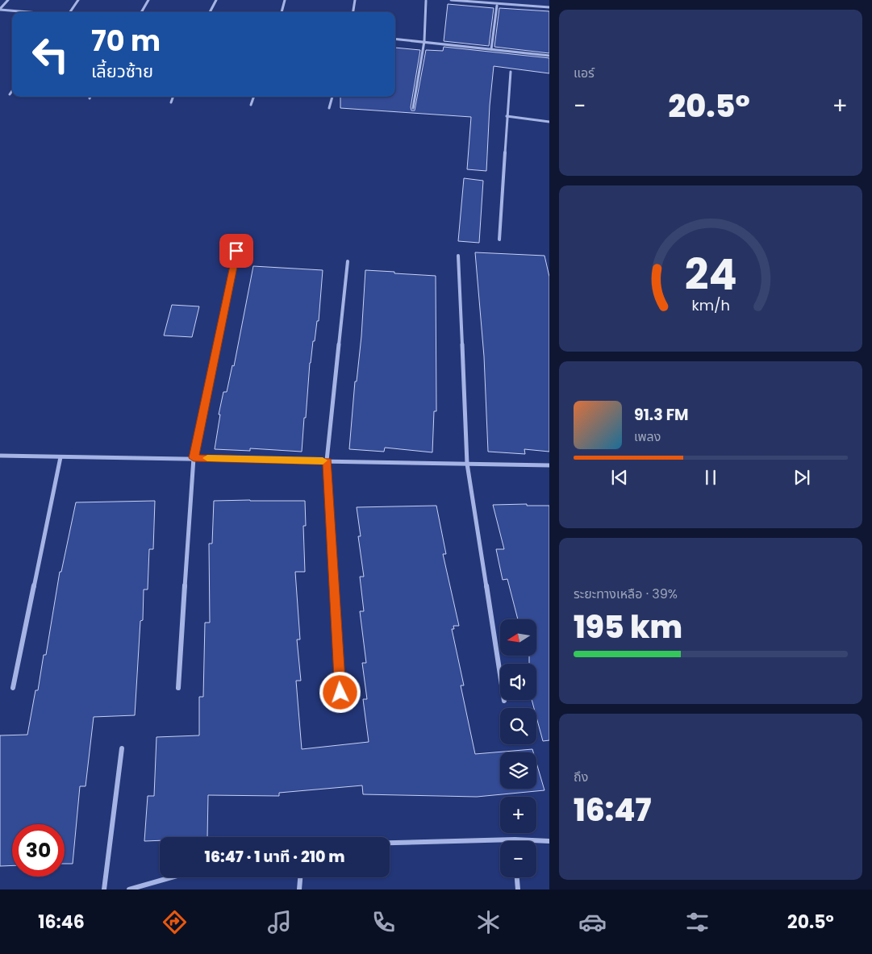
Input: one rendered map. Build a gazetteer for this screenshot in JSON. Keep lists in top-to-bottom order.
{
  "north": "left",
  "page": {
    "tile": [
      "แอร์",
      ["ระยะทางเหลือ · 39%", "195 km"],
      ["ถึง", "16:47"]
    ],
    "turn": ["70 m", "เลี้ยวซ้าย"],
    "heat": ["−", "20.5°", "+"],
    "song": ["91.3 FM", "เพลง"],
    "map_buttons": ["+", "−"],
    "limit": "30",
    "trip": "16:47 · 1 นาที · 210 m",
    "tabs": ["16:46", "20.5°"],
    "gauge": ["24", "km/h"]
  }
}
